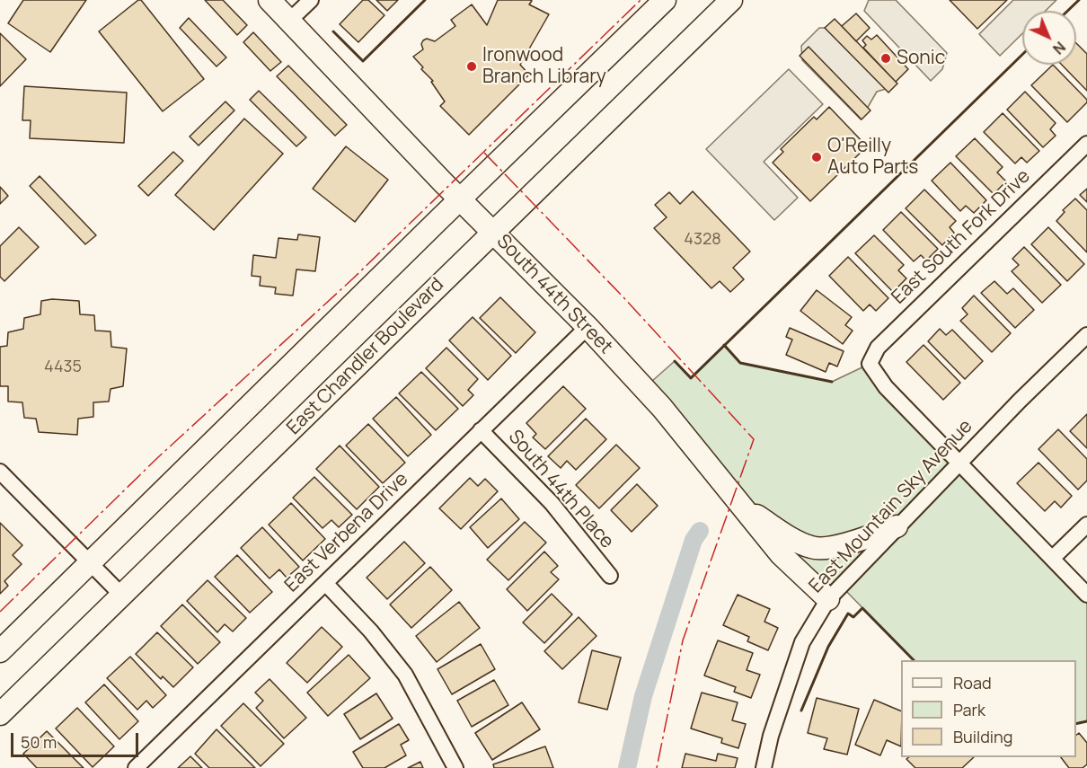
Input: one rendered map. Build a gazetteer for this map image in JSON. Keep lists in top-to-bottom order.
{
  "streets": {
    "main road": ["South 44th Street", "East Chandler Boulevard"],
    "street": [
      "East South Fork Drive",
      "South 44th Place",
      "East Mountain Sky Avenue",
      "East Verbena Drive"
    ]
  },
  "crossings": [
    ["East South Fork Drive", "East Mountain Sky Avenue"],
    ["South 44th Street", "East Chandler Boulevard"],
    ["South 44th Street", "East Mountain Sky Avenue"],
    ["South 44th Street", "East Verbena Drive"],
    ["South 44th Place", "East Verbena Drive"]
  ],
  "places": ["Sonic", "Ironwood Branch Library", "O'Reilly Auto Parts"],
  "house_numbers": ["4328", "4435"],
  "legend": ["Road", "Park", "Building"],
  "scale_bar": "50 m",
  "north": "bottom right"
}
